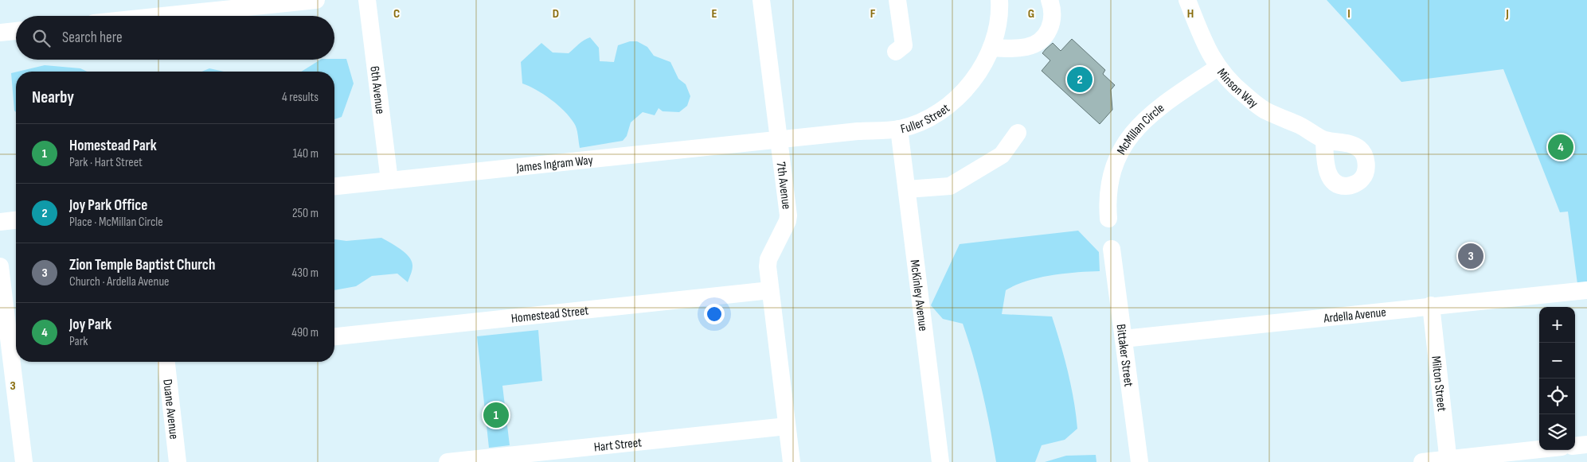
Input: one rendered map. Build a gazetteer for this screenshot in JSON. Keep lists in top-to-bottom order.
{
  "streets": {
    "street": [
      "Minson Way",
      "6th Avenue",
      "Fuller Street",
      "McMillan Circle",
      "James Ingram Way",
      "7th Avenue",
      "McKinley Avenue",
      "Homestead Street",
      "Ardella Avenue",
      "Bittaker Street",
      "Milton Street",
      "Duane Avenue",
      "Hart Street"
    ]
  },
  "crossings": [
    ["Minson Way", "McMillan Circle"],
    ["6th Avenue", "James Ingram Way"],
    ["Fuller Street", "James Ingram Way"],
    ["Fuller Street", "7th Avenue"],
    ["Fuller Street", "McKinley Avenue"],
    ["James Ingram Way", "7th Avenue"],
    ["7th Avenue", "Homestead Street"],
    ["7th Avenue", "Hart Street"],
    ["Ardella Avenue", "Bittaker Street"],
    ["Ardella Avenue", "Milton Street"]
  ],
  "page": {
    "search": "Search here",
    "pins": [
      "2",
      "4",
      "3",
      "1"
    ],
    "heading": ["Nearby", "4 results"],
    "list": [
      {
        "mark": "1",
        "name": "Homestead Park",
        "note": "Park · Hart Street",
        "value": "140 m"
      },
      {
        "mark": "2",
        "name": "Joy Park Office",
        "note": "Place · McMillan Circle",
        "value": "250 m"
      },
      {
        "mark": "3",
        "name": "Zion Temple Baptist Church",
        "note": "Church · Ardella Avenue",
        "value": "430 m"
      },
      {
        "mark": "4",
        "name": "Joy Park",
        "note": "Park",
        "value": "490 m"
      }
    ],
    "map_buttons": ["+", "−"]
  },
  "grid": {
    "columns": [
      "C",
      "D",
      "E",
      "F",
      "G",
      "H",
      "I",
      "J"
    ],
    "rows": ["3"]
  }
}
